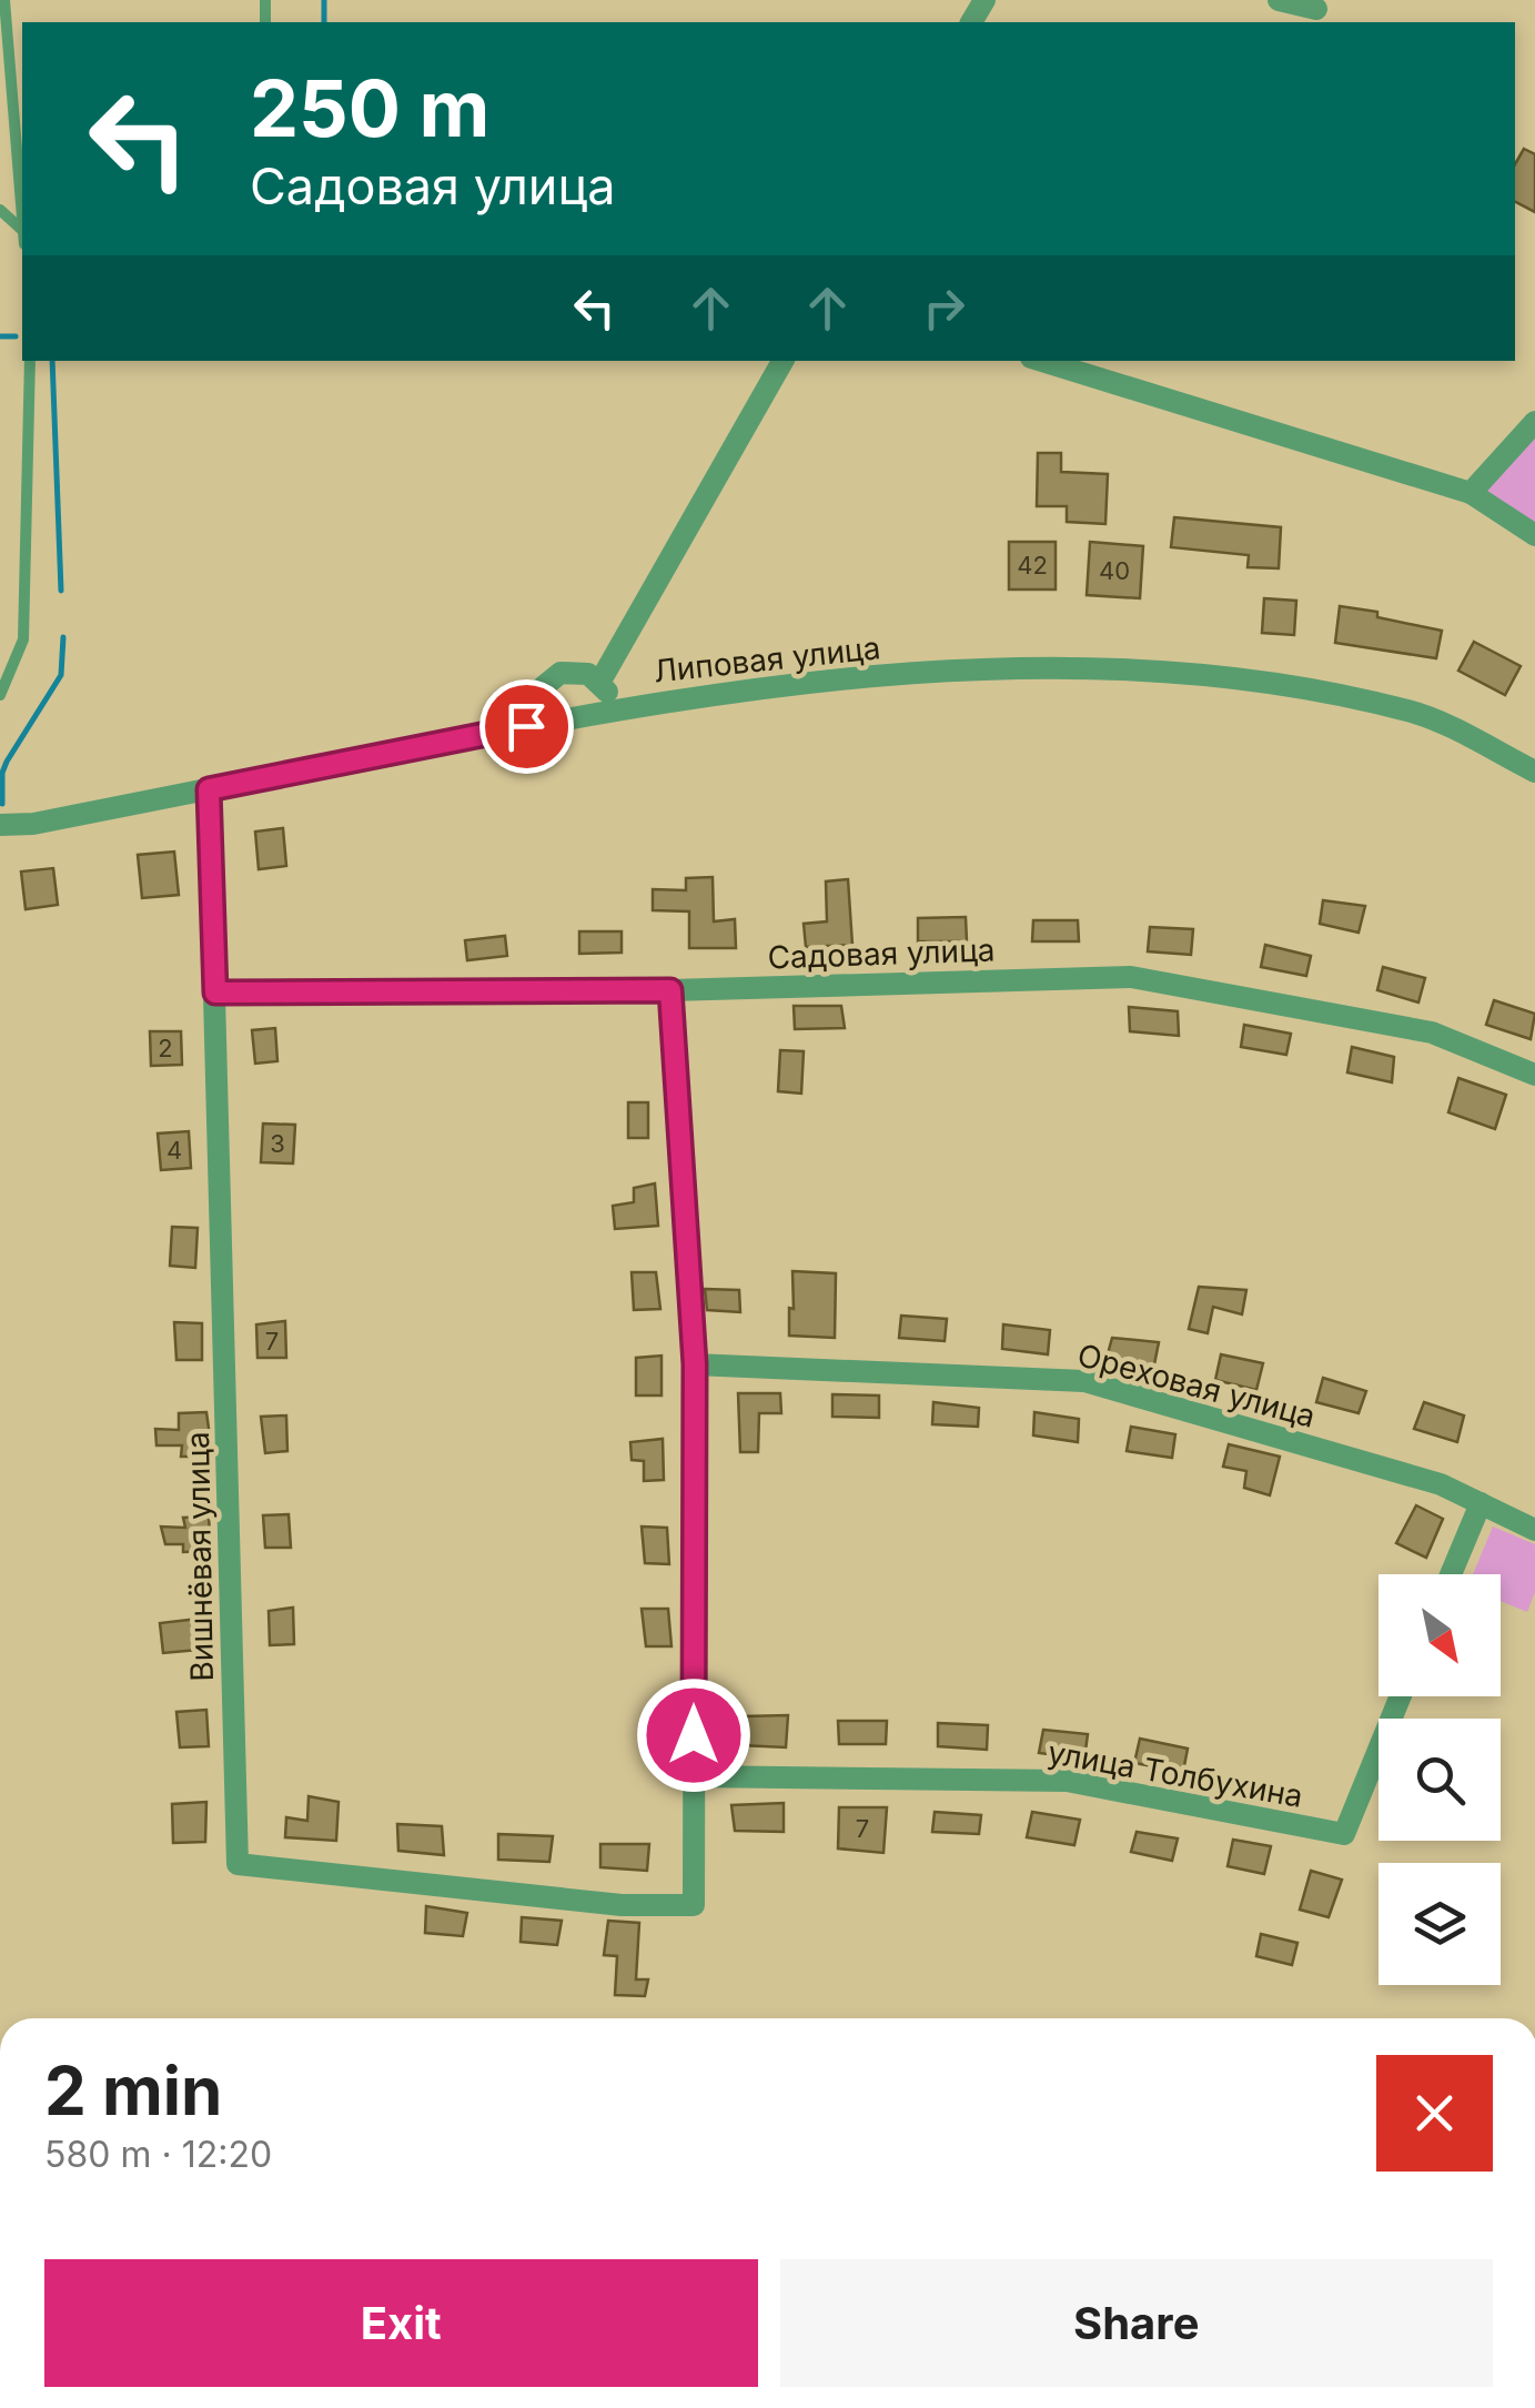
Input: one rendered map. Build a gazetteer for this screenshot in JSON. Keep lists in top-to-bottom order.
{
  "streets": {
    "street": [
      "Липовая улица",
      "Садовая улица",
      "Ореховая улица",
      "Вишнёвая улица",
      "улица Толбухина"
    ]
  },
  "crossings": [
    ["Липовая улица", "Вишнёвая улица"],
    ["Садовая улица", "Вишнёвая улица"],
    ["Вишнёвая улица", "улица Толбухина"]
  ],
  "house_numbers": [
    "42",
    "40",
    "2",
    "3",
    "4",
    "7",
    "7"
  ],
  "north": "bottom right",
  "page": {
    "turn": ["250 m", "Садовая улица"],
    "heading": ["2 min", "580 m · 12:20"],
    "buttons": ["Exit", "Share"]
  }
}
